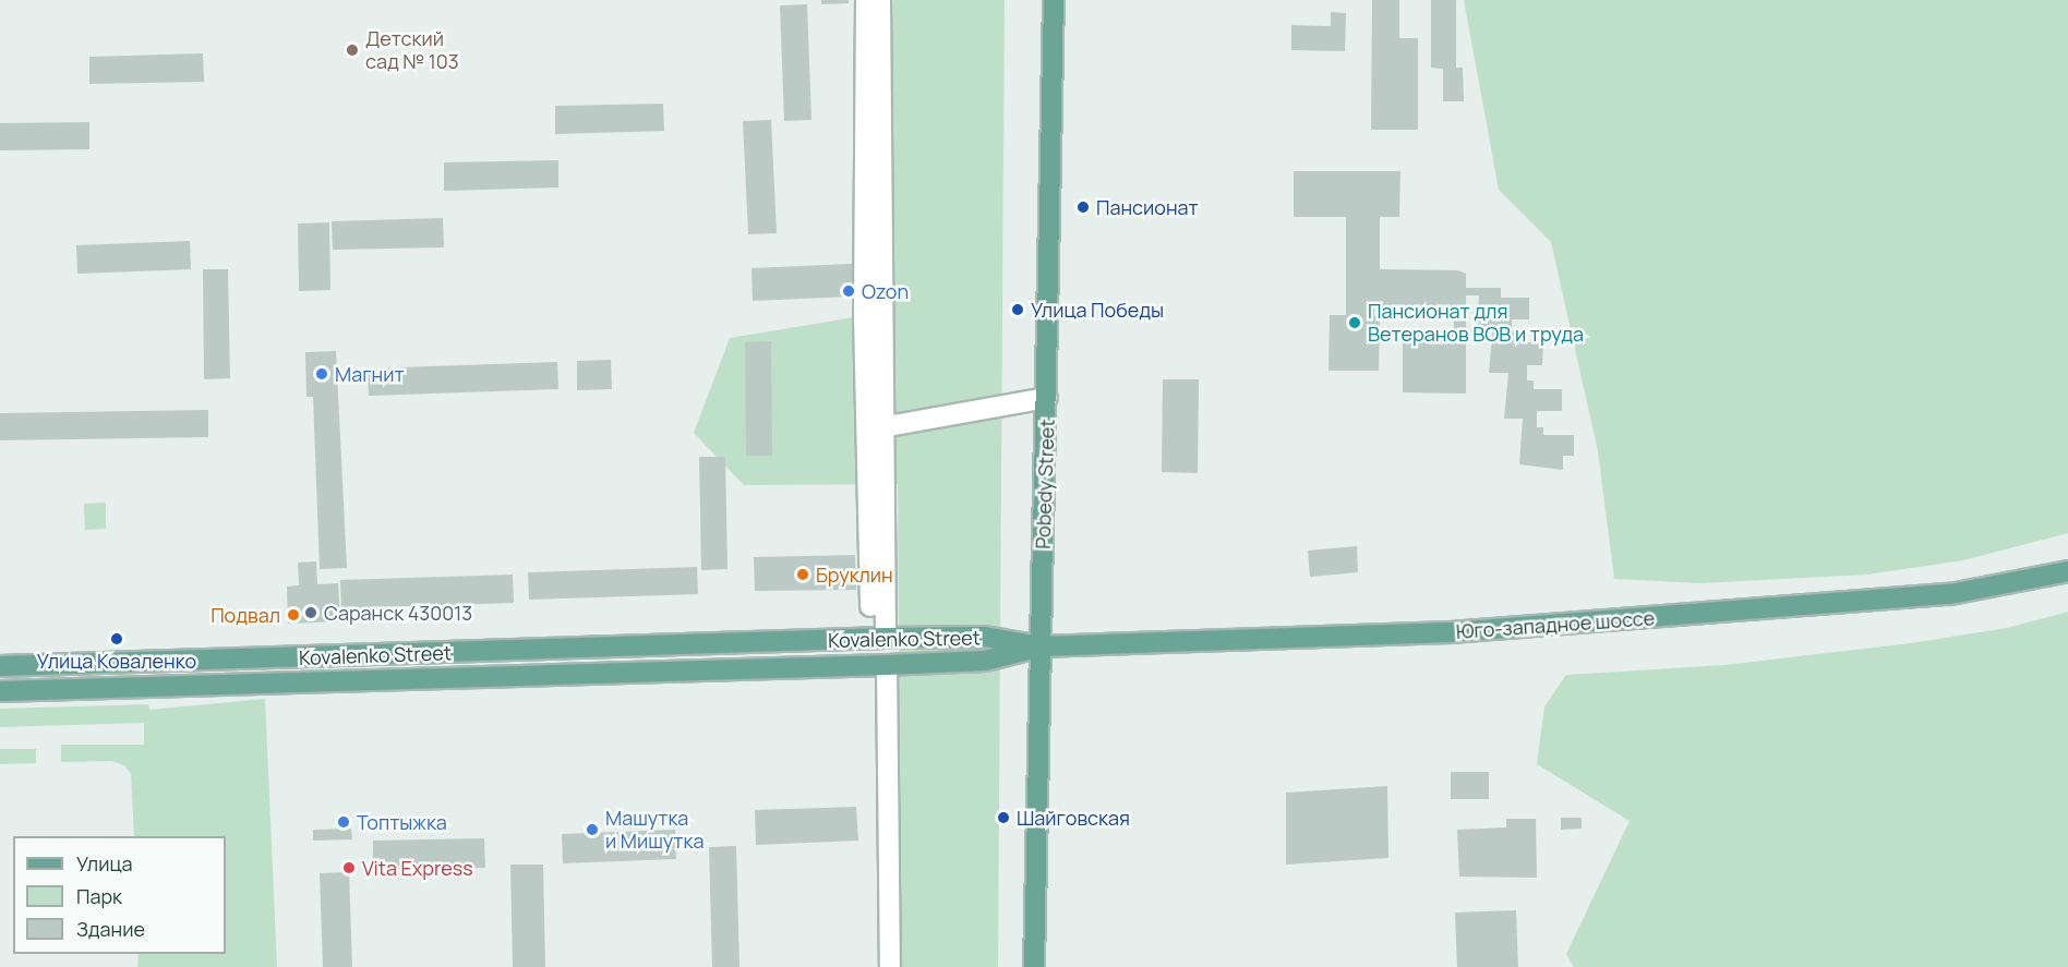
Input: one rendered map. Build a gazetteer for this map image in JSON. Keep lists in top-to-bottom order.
{
  "streets": {
    "main road": ["Pobedy Street", "Юго-западное шоссе", "Kovalenko Street"]
  },
  "crossings": [
    ["Pobedy Street", "Юго-западное шоссе"],
    ["Pobedy Street", "Kovalenko Street"],
    ["Юго-западное шоссе", "Kovalenko Street"]
  ],
  "places": [
    "Детский сад № 103",
    "Пансионат",
    "Ozon",
    "Улица Победы",
    "Пансионат для Ветеранов ВОВ и труда",
    "Магнит",
    "Бруклин",
    "Саранск 430013",
    "Подвал",
    "Улица Коваленко",
    "Шайговская",
    "Топтыжка",
    "Машутка и Мишутка",
    "Vita Express"
  ],
  "legend": ["Улица", "Парк", "Здание"]
}
